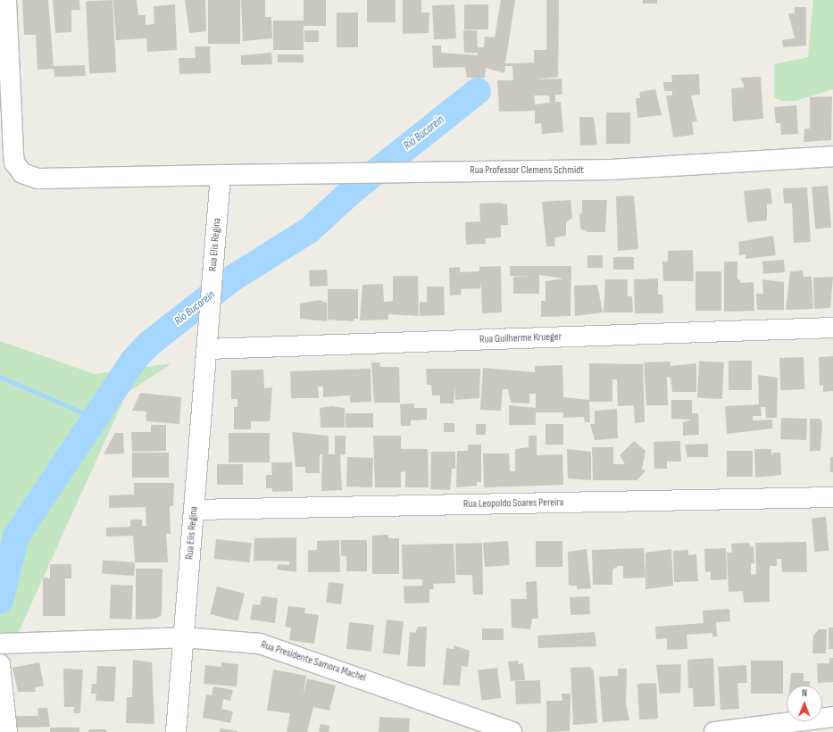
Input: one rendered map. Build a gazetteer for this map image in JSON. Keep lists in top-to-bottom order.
{
  "streets": {
    "street": [
      "Rua Professor Clemens Schmidt",
      "Rua Elis Regina",
      "Rua Guilherme Krueger",
      "Rua Leopoldo Soares Pereira",
      "Rua Presidente Samora Machel"
    ]
  },
  "crossings": [
    ["Rua Professor Clemens Schmidt", "Rua Elis Regina"],
    ["Rua Elis Regina", "Rua Guilherme Krueger"],
    ["Rua Elis Regina", "Rua Leopoldo Soares Pereira"],
    ["Rua Elis Regina", "Rua Presidente Samora Machel"]
  ],
  "water": ["Rio Bucarein"],
  "north": "top"
}
